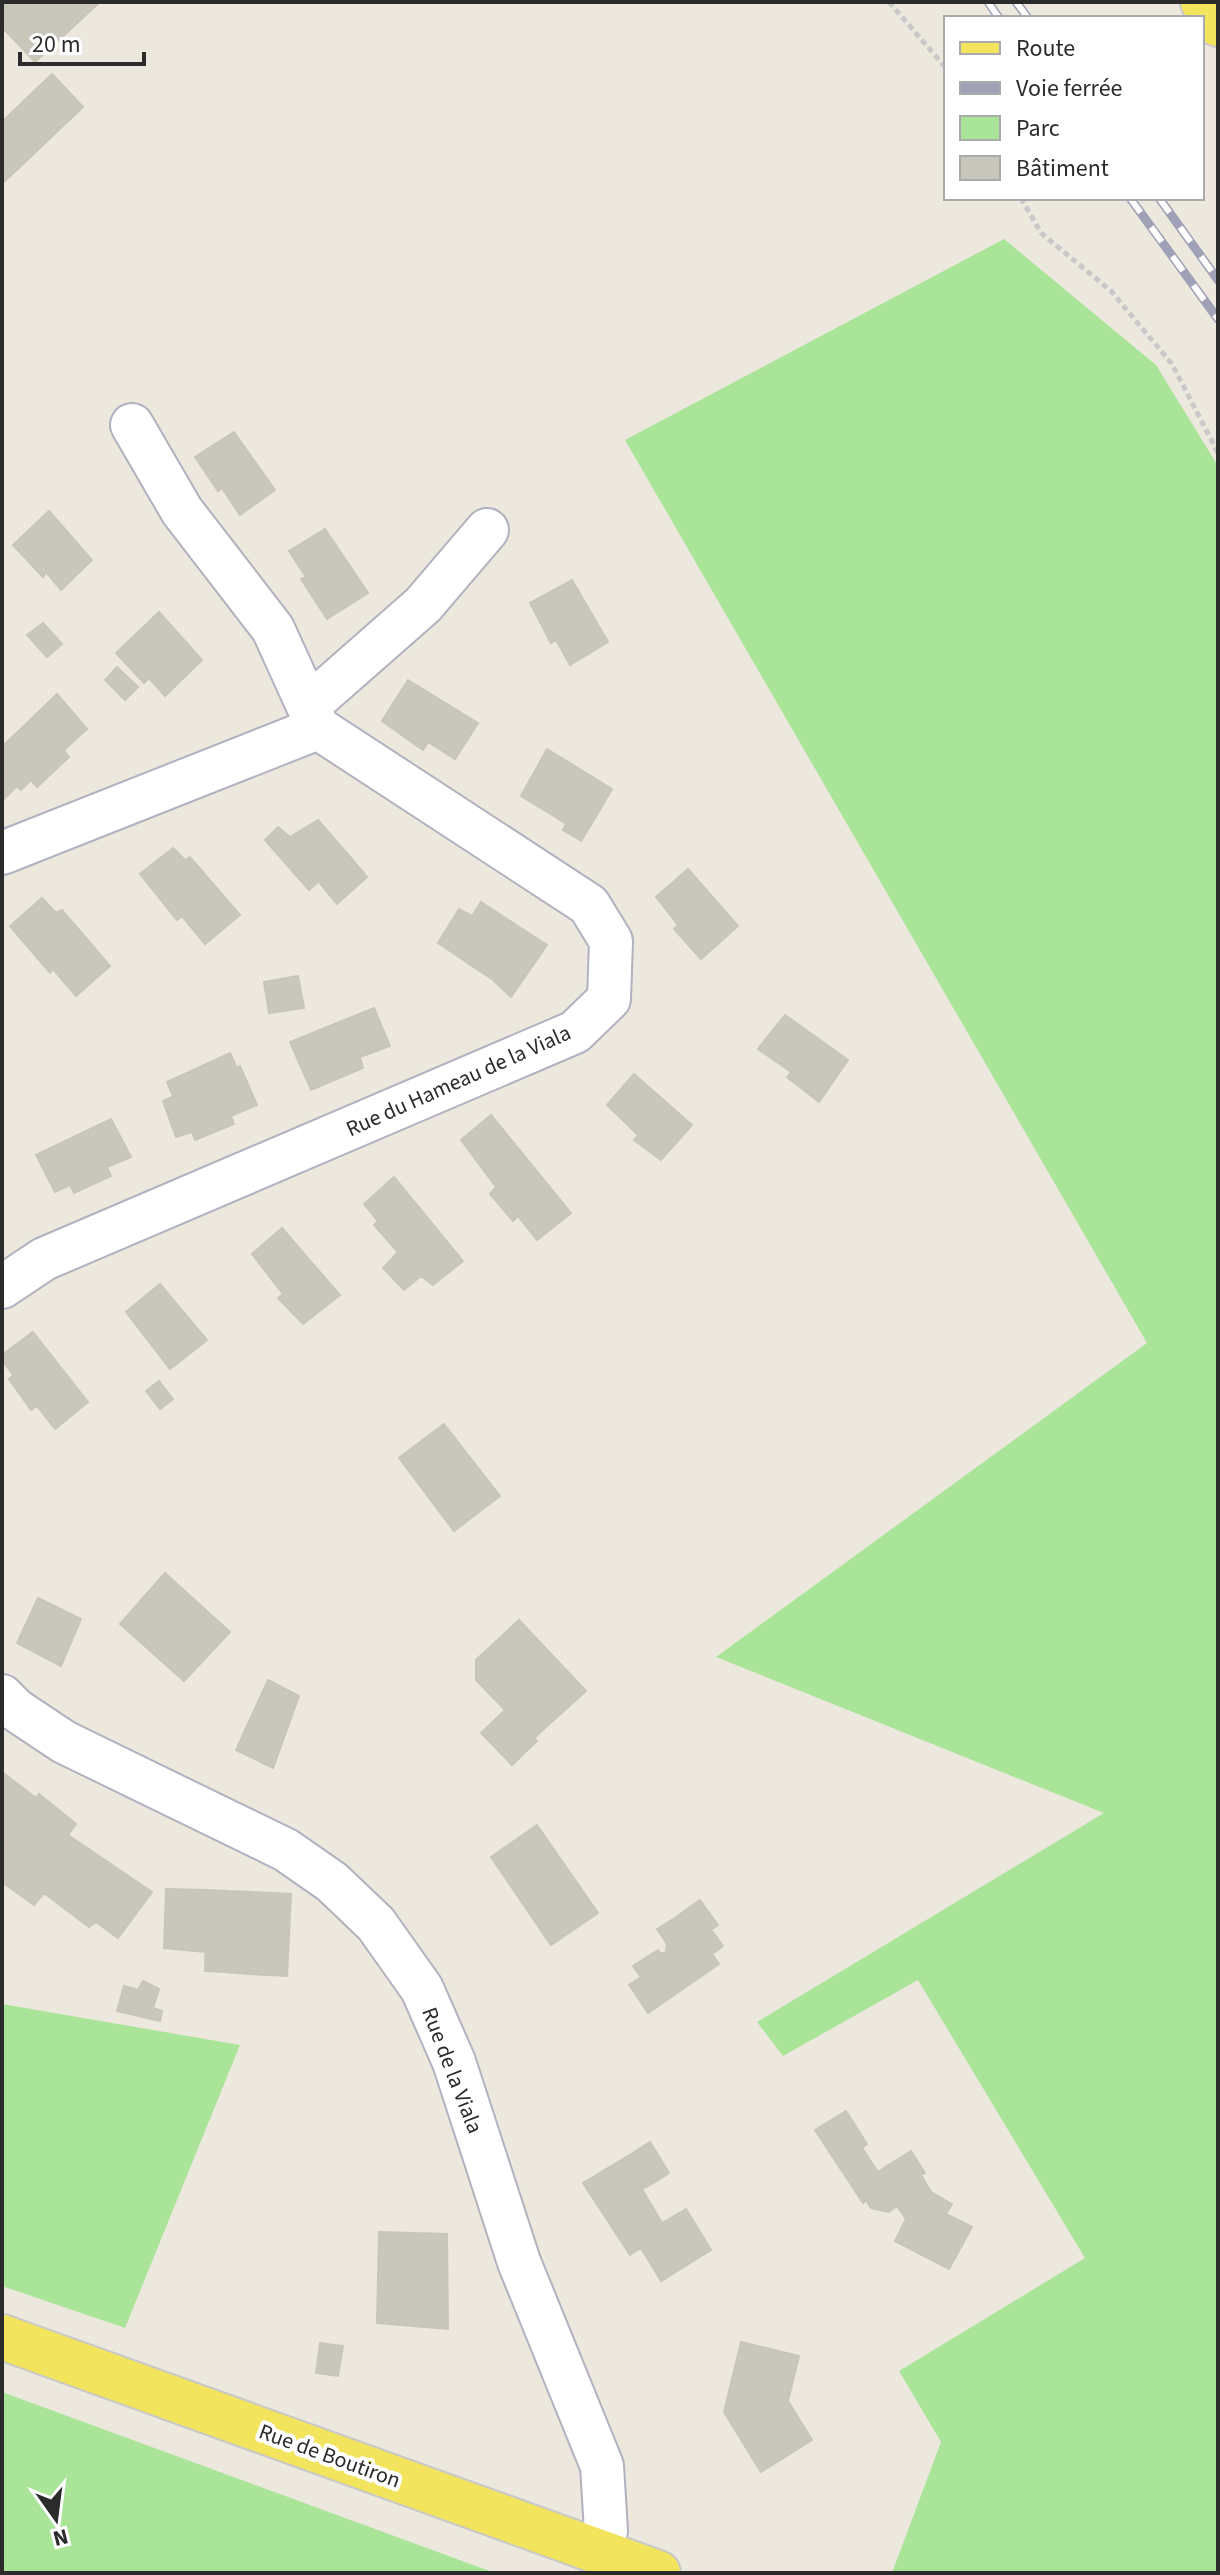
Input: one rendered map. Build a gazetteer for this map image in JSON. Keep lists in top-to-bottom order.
{
  "streets": {
    "main road": ["Rue de Boutiron"],
    "street": ["Rue du Hameau de la Viala", "Rue de la Viala"]
  },
  "crossings": [
    ["Rue de la Viala", "Rue de Boutiron"]
  ],
  "legend": [
    "Route",
    "Voie ferrée",
    "Parc",
    "Bâtiment"
  ],
  "scale_bar": "20 m",
  "north": "bottom"
}
